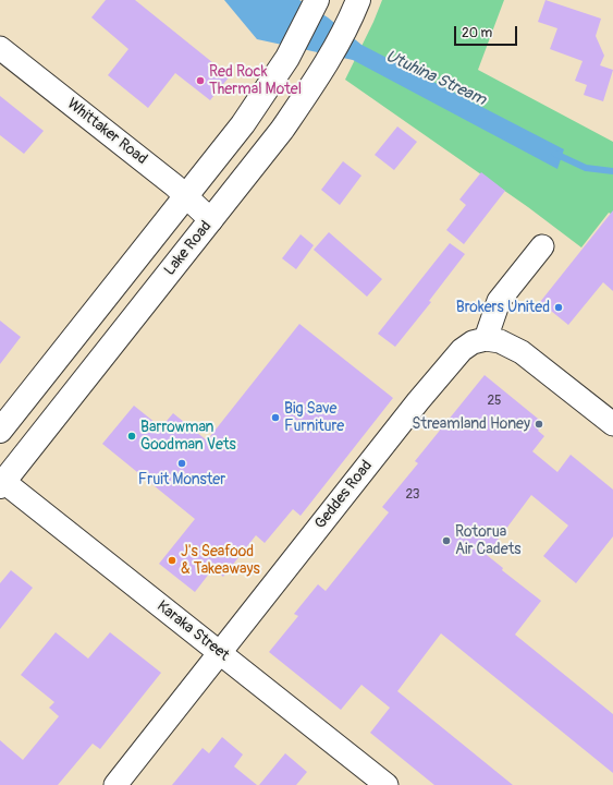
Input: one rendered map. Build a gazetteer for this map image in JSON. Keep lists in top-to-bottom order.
{
  "streets": {
    "main road": ["Lake Road"],
    "street": ["Whittaker Road", "Geddes Road", "Karaka Street"]
  },
  "crossings": [
    ["Whittaker Road", "Lake Road"],
    ["Lake Road", "Karaka Street"],
    ["Geddes Road", "Karaka Street"]
  ],
  "water": ["Utuhina Stream"],
  "places": [
    "Red Rock Thermal Motel",
    "Brokers United",
    "Big Save Furniture",
    "Streamland Honey",
    "Barrowman Goodman Vets",
    "Fruit Monster",
    "Rotorua Air Cadets",
    "J's Seafood & Takeaways"
  ],
  "house_numbers": ["25", "23"],
  "scale_bar": "20 m"
}
